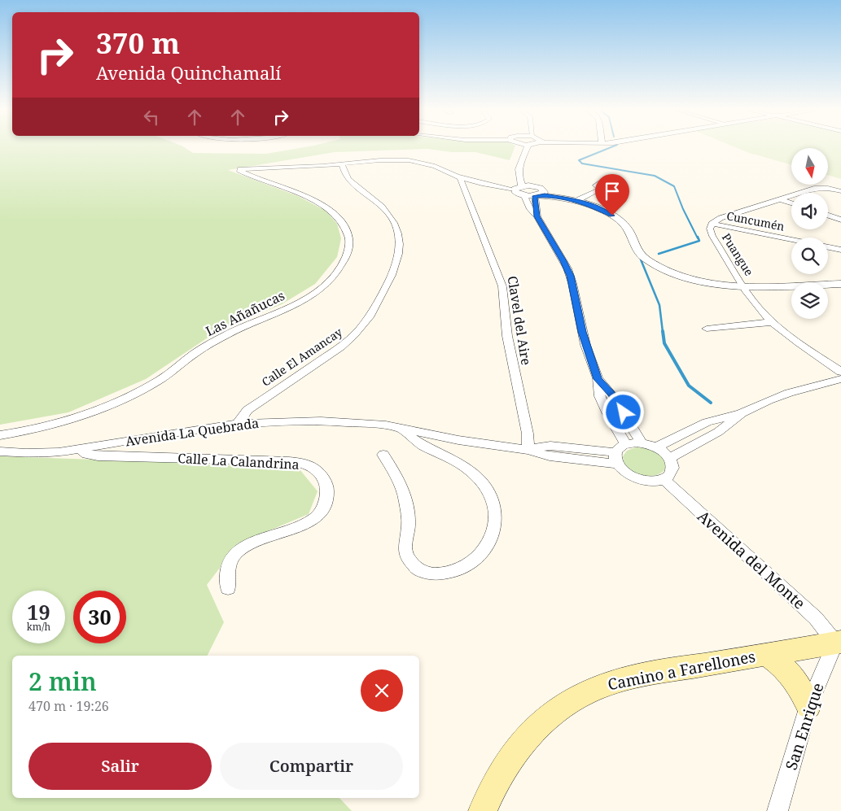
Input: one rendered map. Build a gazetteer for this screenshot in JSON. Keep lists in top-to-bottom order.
{
  "streets": {
    "main road": ["Camino a Farellones"],
    "street": [
      "Cuncumén",
      "Puangue",
      "Las Añañucas",
      "Clavel del Aire",
      "Calle El Amancay",
      "Avenida La Quebrada",
      "Calle La Calandrina",
      "Avenida del Monte",
      "San Enrique"
    ]
  },
  "crossings": [
    ["Cuncumén", "Puangue"],
    ["Las Añañucas", "Calle El Amancay"],
    ["Clavel del Aire", "Avenida La Quebrada"],
    ["Calle El Amancay", "Avenida La Quebrada"],
    ["Avenida La Quebrada", "Calle La Calandrina"],
    ["Avenida La Quebrada", "Avenida del Monte"],
    ["Avenida del Monte", "Camino a Farellones"],
    ["Avenida del Monte", "San Enrique"],
    ["Camino a Farellones", "San Enrique"]
  ],
  "north": "bottom",
  "page": {
    "turn": ["370 m", "Avenida Quinchamalí"],
    "speed": "19 km/h",
    "limit": "30",
    "heading": ["2 min", "470 m · 19:26"],
    "buttons": ["Salir", "Compartir"]
  }
}
